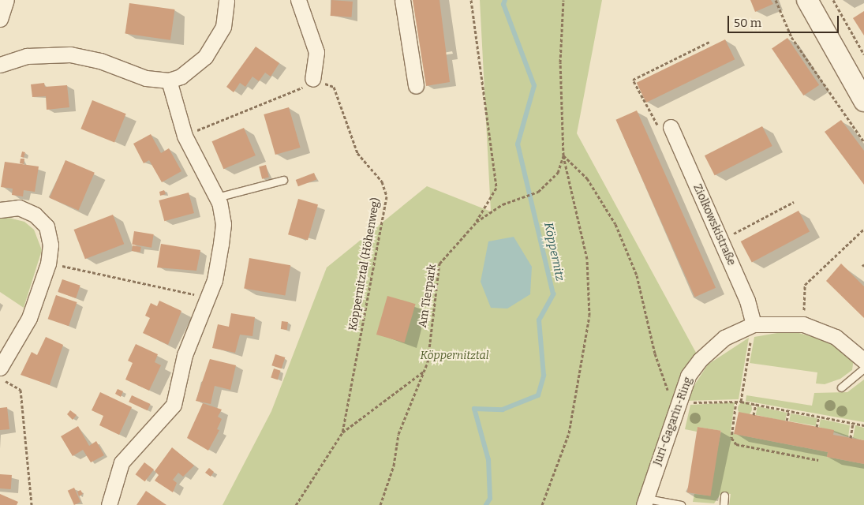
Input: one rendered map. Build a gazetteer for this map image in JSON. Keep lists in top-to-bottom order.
{
  "streets": {
    "street": ["Ziolkowskistraße", "Juri-Gagarin-Ring"],
    "path": ["Köppernitztal (Höhenweg)", "Am Tierpark"]
  },
  "crossings": [
    ["Ziolkowskistraße", "Juri-Gagarin-Ring"],
    ["Köppernitztal (Höhenweg)", "Am Tierpark"]
  ],
  "water": ["Köppernitz"],
  "parks": ["Köppernitztal"],
  "scale_bar": "50 m"
}
